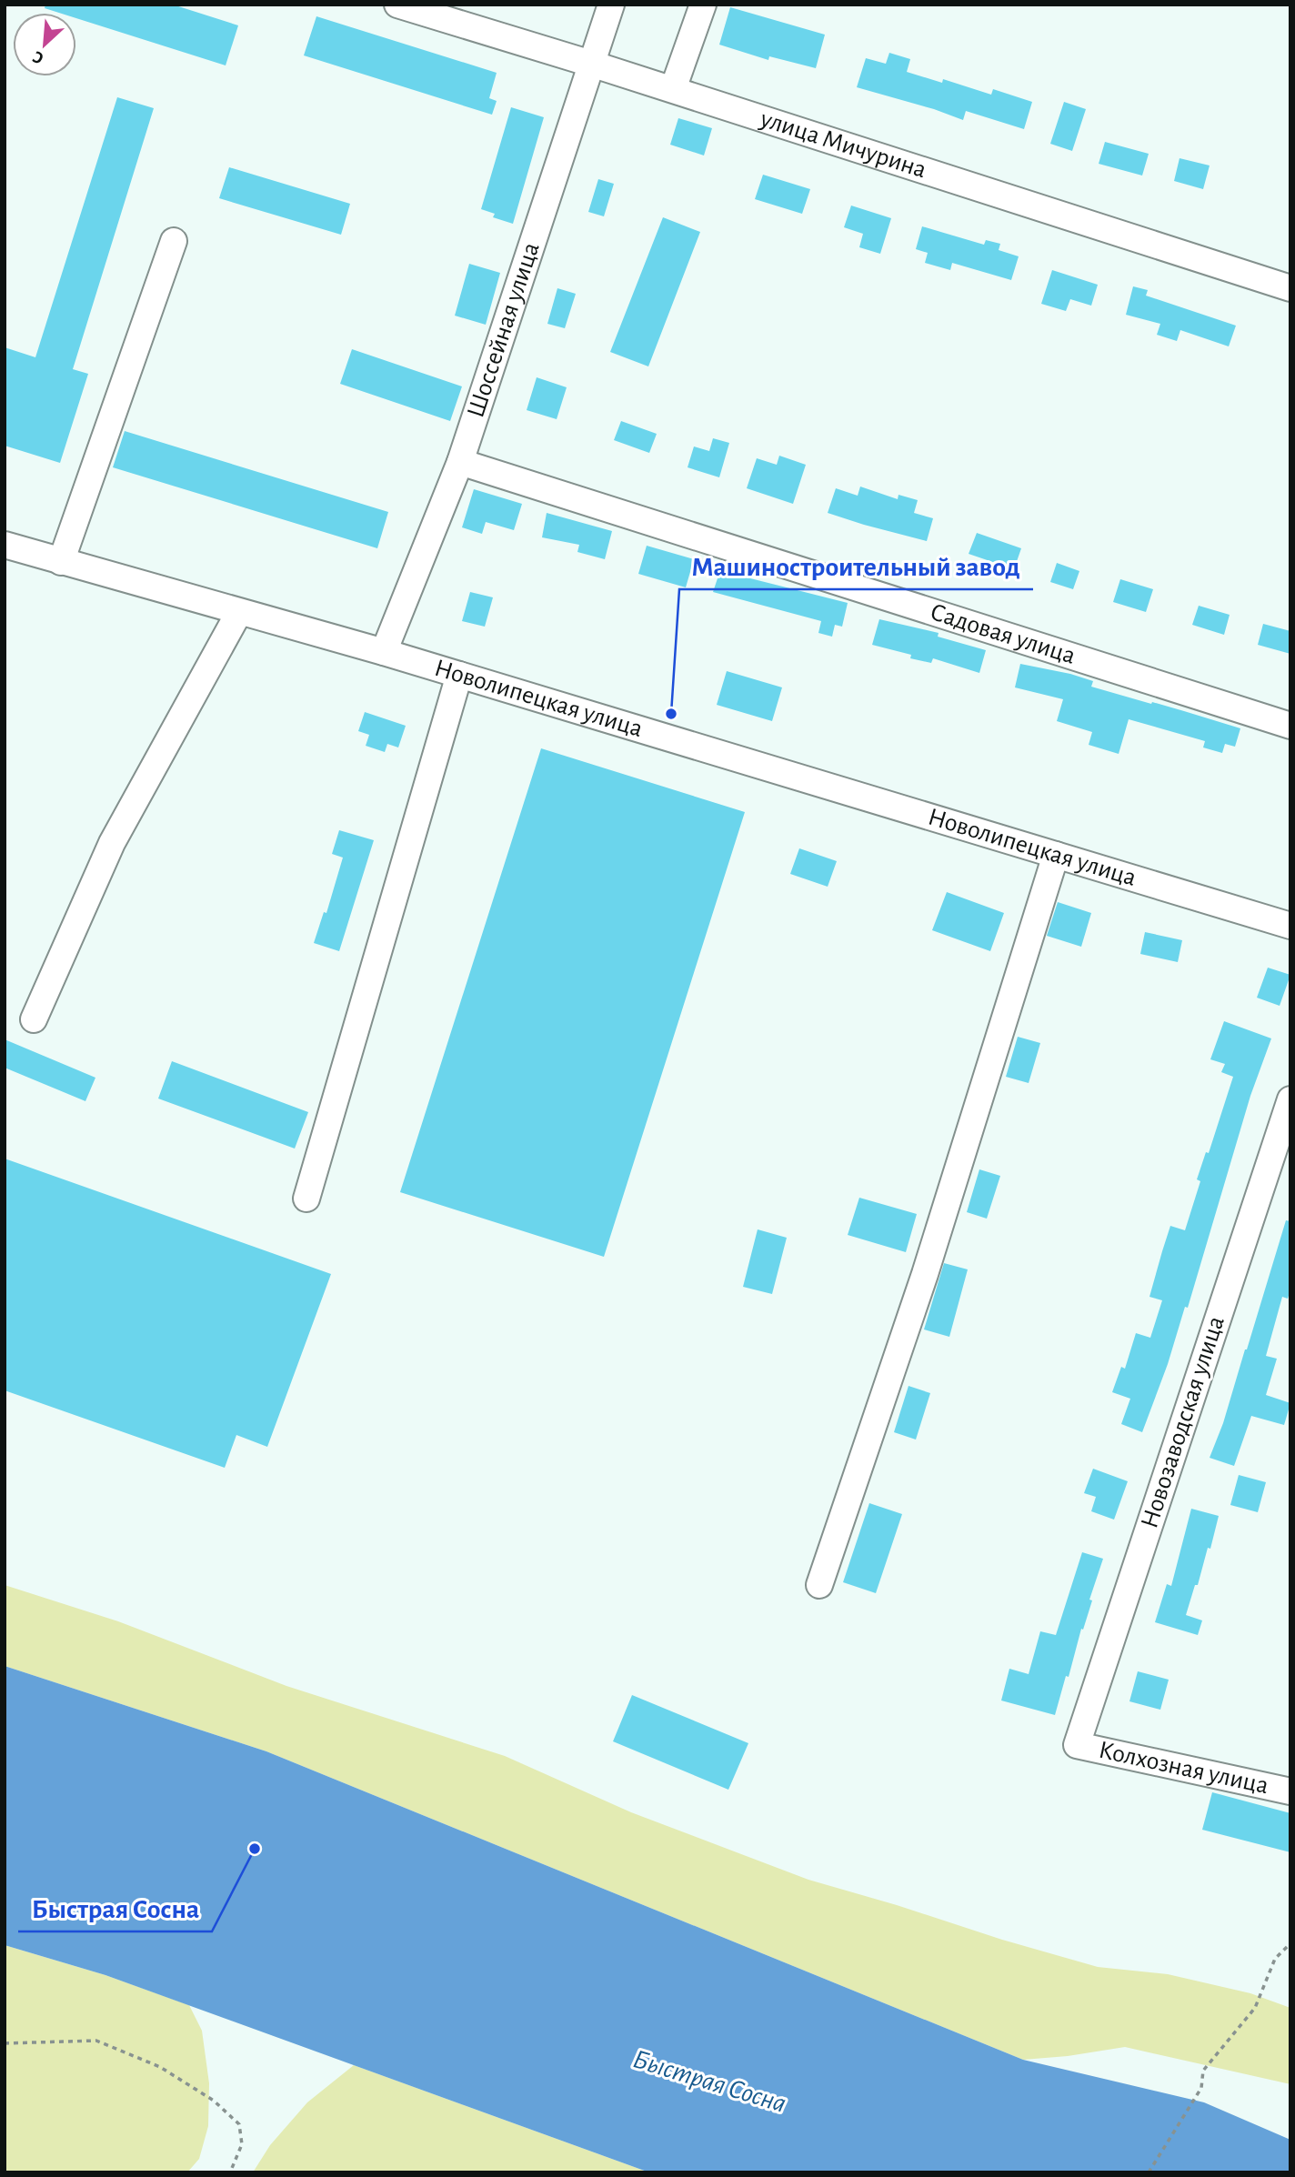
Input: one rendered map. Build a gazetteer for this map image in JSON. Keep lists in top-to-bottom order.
{
  "streets": {
    "street": [
      "улица Мичурина",
      "Шоссейная улица",
      "Садовая улица",
      "Новолипецкая улица",
      "Новозаводская улица",
      "Колхозная улица"
    ]
  },
  "crossings": [
    ["улица Мичурина", "Шоссейная улица"],
    ["Шоссейная улица", "Садовая улица"],
    ["Шоссейная улица", "Новолипецкая улица"],
    ["Новозаводская улица", "Колхозная улица"]
  ],
  "water": ["Быстрая Сосна"],
  "places": ["Машиностроительный завод", "Быстрая Сосна"],
  "north": "bottom left"
}
